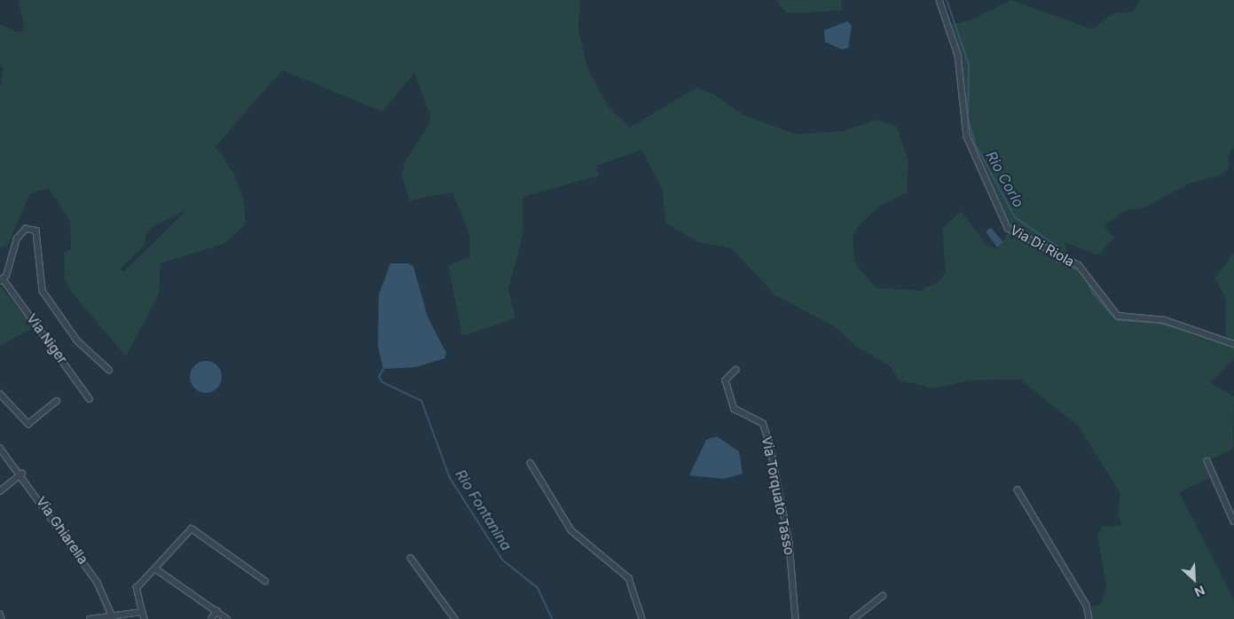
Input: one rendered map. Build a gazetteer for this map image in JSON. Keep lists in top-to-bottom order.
{
  "streets": {
    "street": [
      "Via Di Riola",
      "Via Niger",
      "Via Torquato Tasso",
      "Via Ghiarella"
    ]
  },
  "water": ["Rio Corlo", "Rio Fontanina"],
  "north": "bottom right"
}
